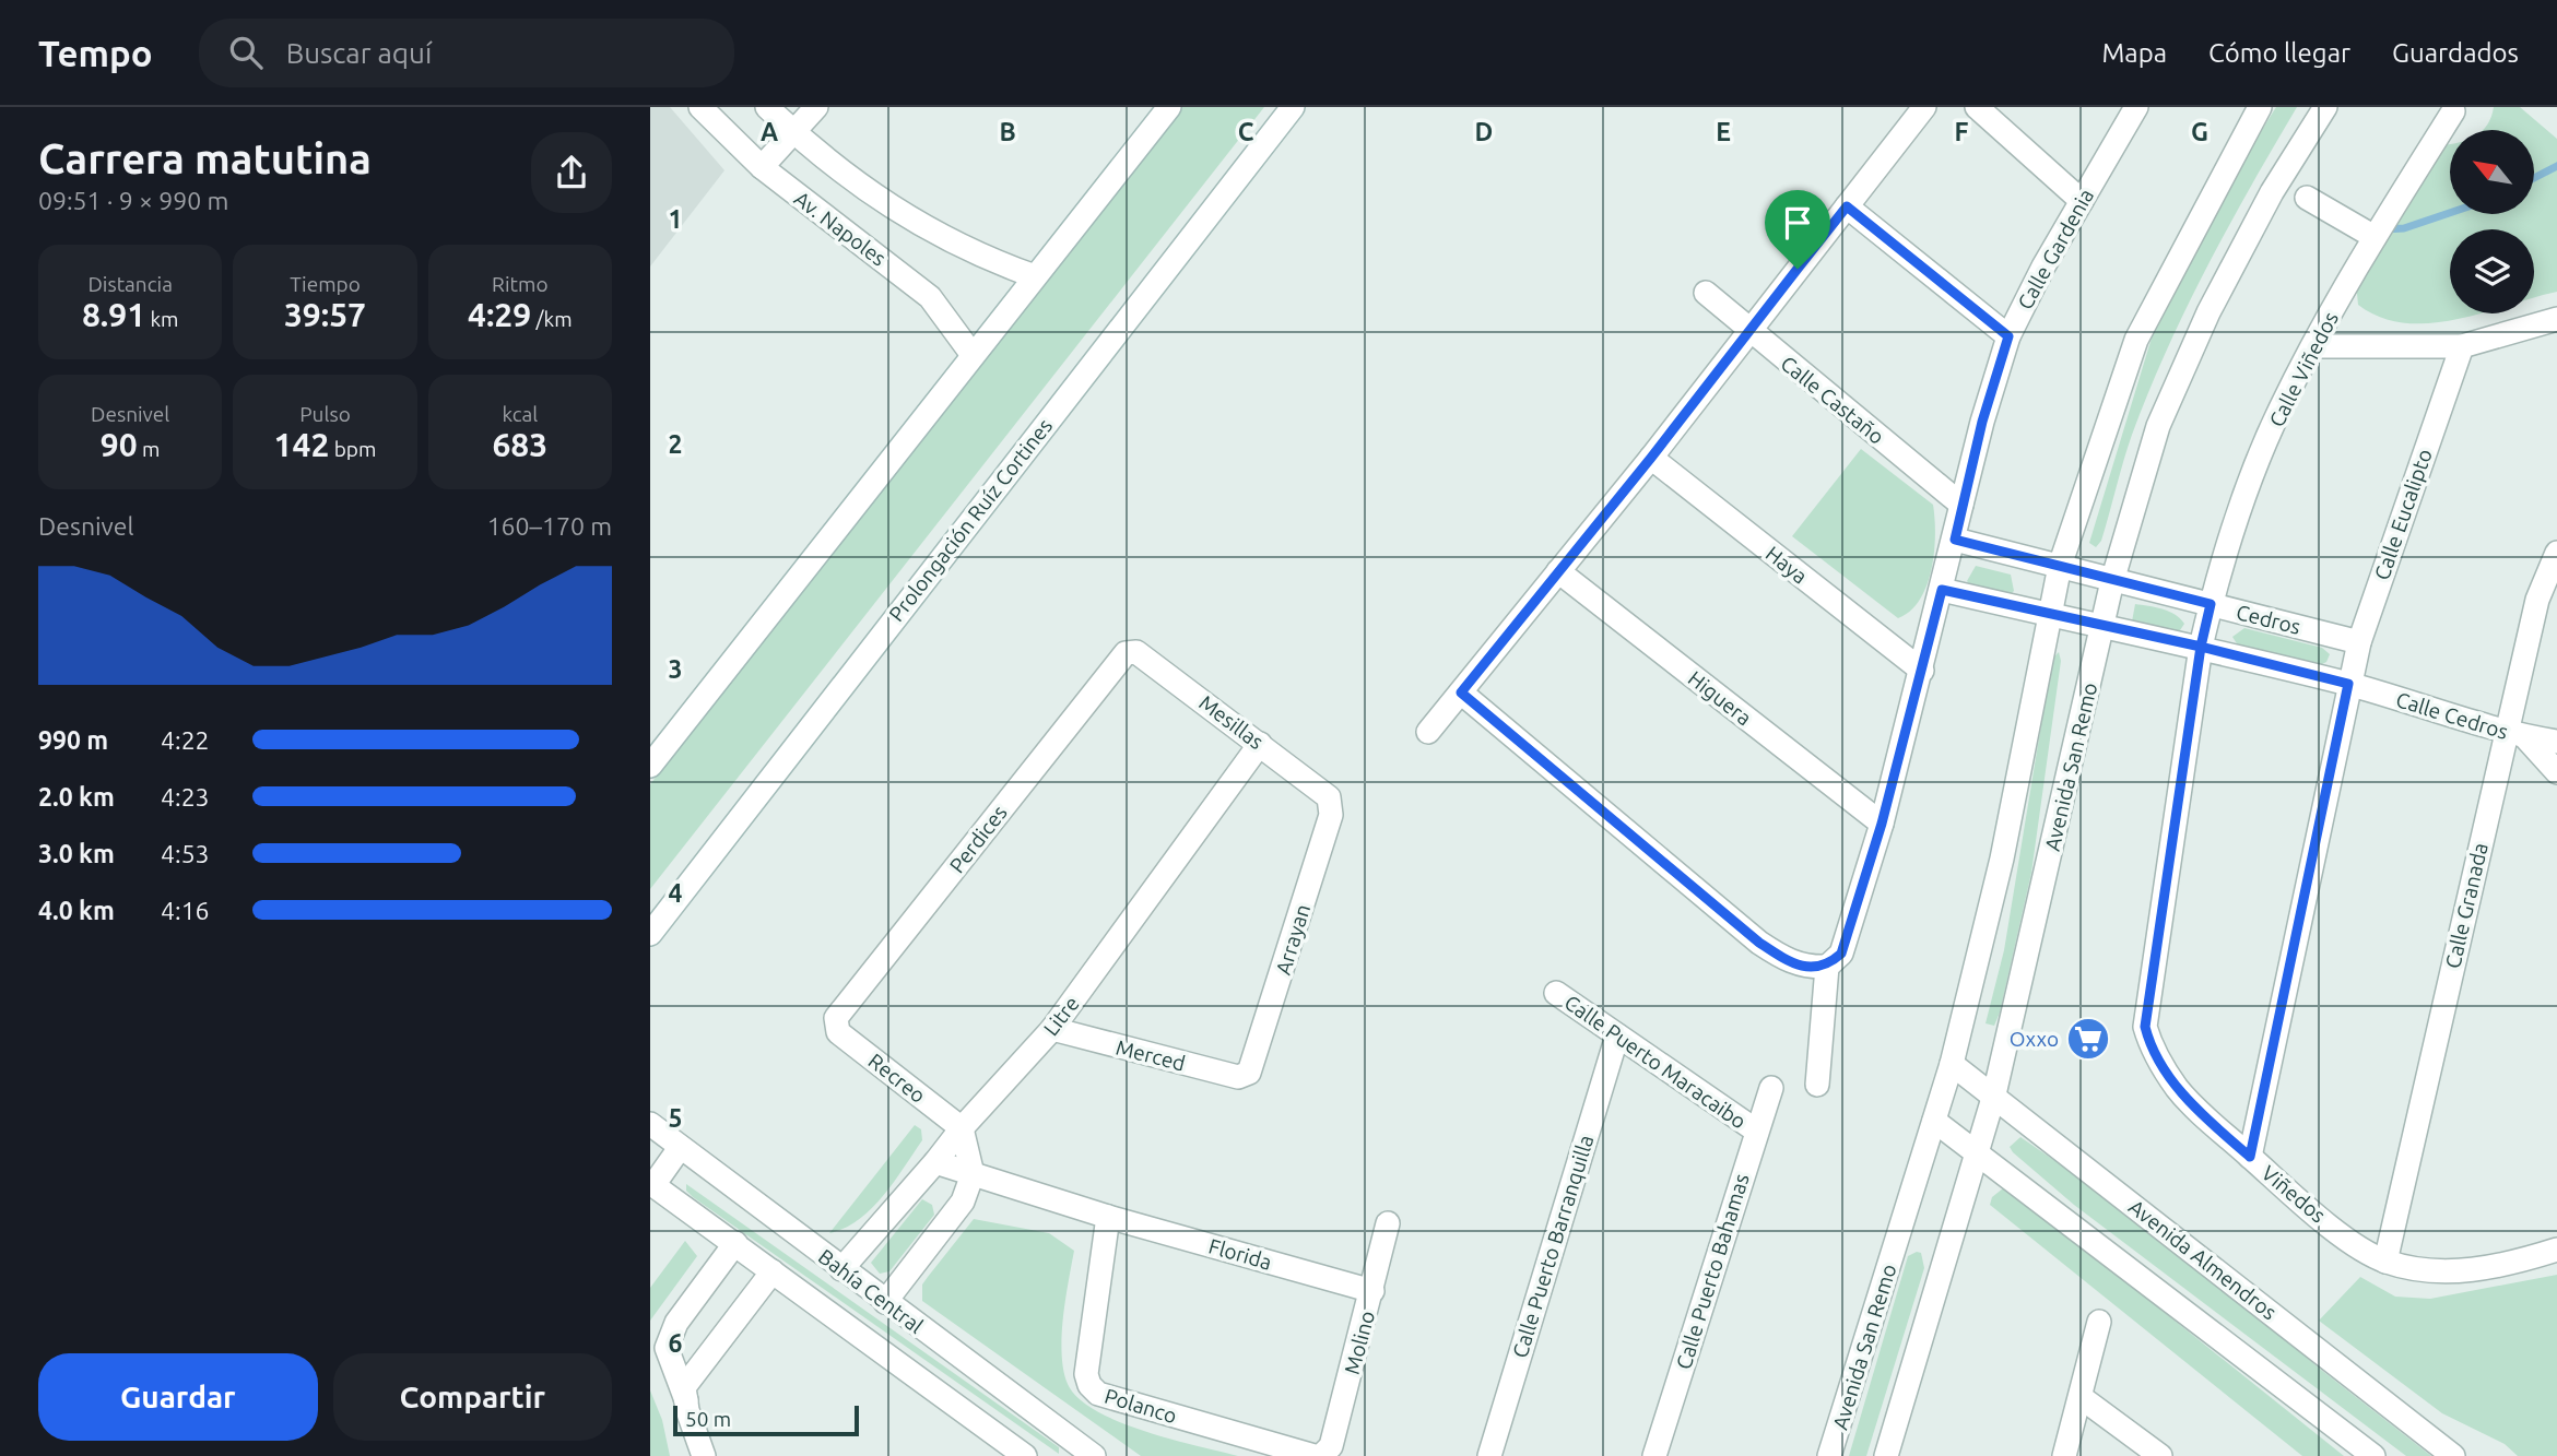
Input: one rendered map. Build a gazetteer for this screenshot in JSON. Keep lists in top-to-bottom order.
{
  "streets": {
    "street": [
      "Av. Napoles",
      "Calle Gardenia",
      "Calle Viñedos",
      "Calle Castaño",
      "Calle Eucalipto",
      "Prolongación Ruíz Cortines",
      "Haya",
      "Cedros",
      "Higuera",
      "Calle Cedros",
      "Mesillas",
      "Avenida San Remo",
      "Perdices",
      "Calle Granada",
      "Arrayan",
      "Litre",
      "Merced",
      "Calle Puerto Maracaibo",
      "Recreo",
      "Viñedos",
      "Calle Puerto Barranquilla",
      "Florida",
      "Avenida Almendros",
      "Calle Puerto Bahamas",
      "Bahía Central",
      "Molino",
      "Polanco"
    ]
  },
  "crossings": [
    ["Calle Gardenia", "Calle Castaño"],
    ["Calle Gardenia", "Haya"],
    ["Calle Gardenia", "Cedros"],
    ["Calle Gardenia", "Higuera"],
    ["Calle Viñedos", "Cedros"],
    ["Calle Viñedos", "Viñedos"],
    ["Calle Eucalipto", "Cedros"],
    ["Calle Eucalipto", "Calle Cedros"],
    ["Calle Eucalipto", "Viñedos"],
    ["Cedros", "Calle Cedros"],
    ["Cedros", "Avenida San Remo"],
    ["Cedros", "Viñedos"],
    ["Calle Cedros", "Calle Granada"],
    ["Mesillas", "Perdices"],
    ["Mesillas", "Arrayan"],
    ["Mesillas", "Litre"],
    ["Avenida San Remo", "Avenida Almendros"],
    ["Perdices", "Recreo"],
    ["Calle Granada", "Viñedos"],
    ["Arrayan", "Merced"],
    ["Litre", "Merced"],
    ["Litre", "Recreo"],
    ["Litre", "Florida"],
    ["Litre", "Bahía Central"],
    ["Calle Puerto Maracaibo", "Calle Puerto Barranquilla"],
    ["Calle Puerto Maracaibo", "Calle Puerto Bahamas"],
    ["Florida", "Molino"],
    ["Florida", "Polanco"]
  ],
  "places": {
    "supermarket": ["Oxxo"]
  },
  "scale_bar": "50 m",
  "north": "top left",
  "page": {
    "header": "Tempo",
    "search": "Buscar aquí",
    "nav": ["Mapa", "Cómo llegar", "Guardados"],
    "heading": ["Carrera matutina", "09:51 · 9 × 990 m"],
    "stats": [
      ["Distancia", "8.91 km"],
      ["Tiempo", "39:57"],
      ["Ritmo", "4:29 /km"],
      ["Desnivel", "90 m"],
      ["Pulso", "142 bpm"],
      ["kcal", "683"]
    ],
    "chart": ["Desnivel", "160–170 m"],
    "list": [
      {
        "name": "990 m",
        "note": "4:22"
      },
      {
        "name": "2.0 km",
        "note": "4:23"
      },
      {
        "name": "3.0 km",
        "note": "4:53"
      },
      {
        "name": "4.0 km",
        "note": "4:16"
      }
    ],
    "buttons": ["Guardar", "Compartir"],
    "scale": "50 m"
  },
  "grid": {
    "columns": [
      "A",
      "B",
      "C",
      "D",
      "E",
      "F",
      "G"
    ],
    "rows": [
      "1",
      "2",
      "3",
      "4",
      "5",
      "6"
    ]
  }
}
